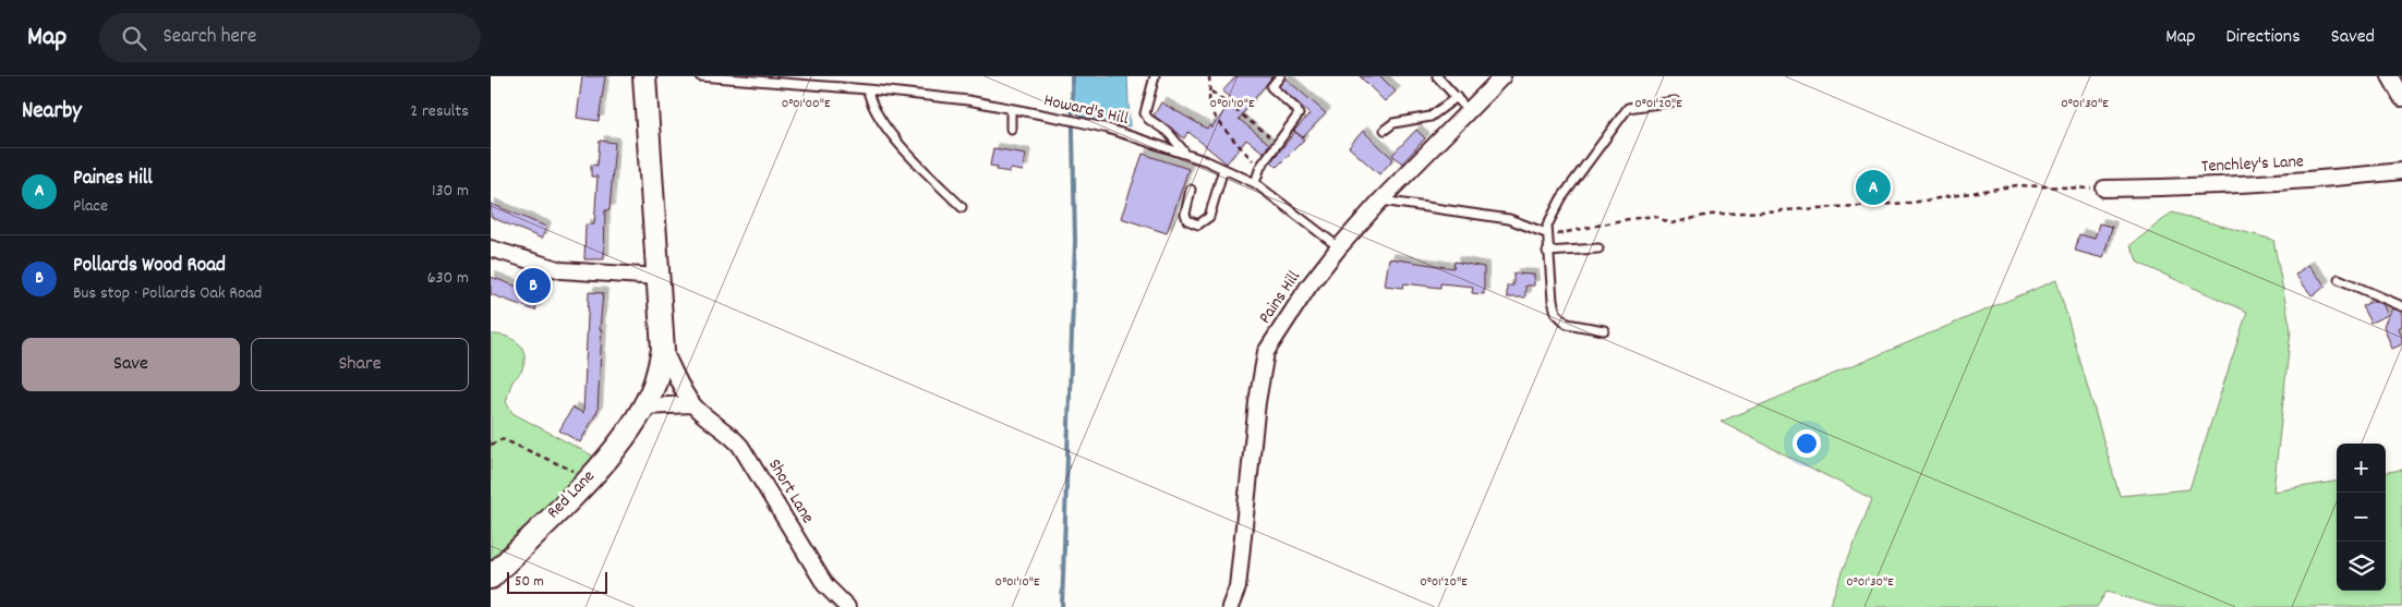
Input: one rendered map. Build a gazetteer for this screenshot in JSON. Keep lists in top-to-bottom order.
{
  "streets": {
    "street": [
      "Tenchley's Lane",
      "Pains Hill",
      "Short Lane",
      "Red Lane"
    ],
    "lane": ["Howard's Hill"]
  },
  "crossings": [
    ["Howard's Hill", "Pains Hill"],
    ["Short Lane", "Red Lane"]
  ],
  "scale_bar": "50 m",
  "page": {
    "header": "Map",
    "search": "Search here",
    "nav": ["Map", "Directions", "Saved"],
    "heading": ["Nearby", "2 results"],
    "list": [
      {
        "mark": "A",
        "name": "Paines Hill",
        "note": "Place",
        "value": "130 m"
      },
      {
        "mark": "B",
        "name": "Pollards Wood Road",
        "note": "Bus stop · Pollards Oak Road",
        "value": "630 m"
      }
    ],
    "pins": ["A", "B"],
    "buttons": ["Save", "Share"],
    "map_buttons": ["+", "−"],
    "scale": "50 m"
  },
  "coordinates": [
    "0°01'00\"E",
    "0°01'10\"E",
    "0°01'20\"E",
    "0°01'30\"E"
  ]
}
